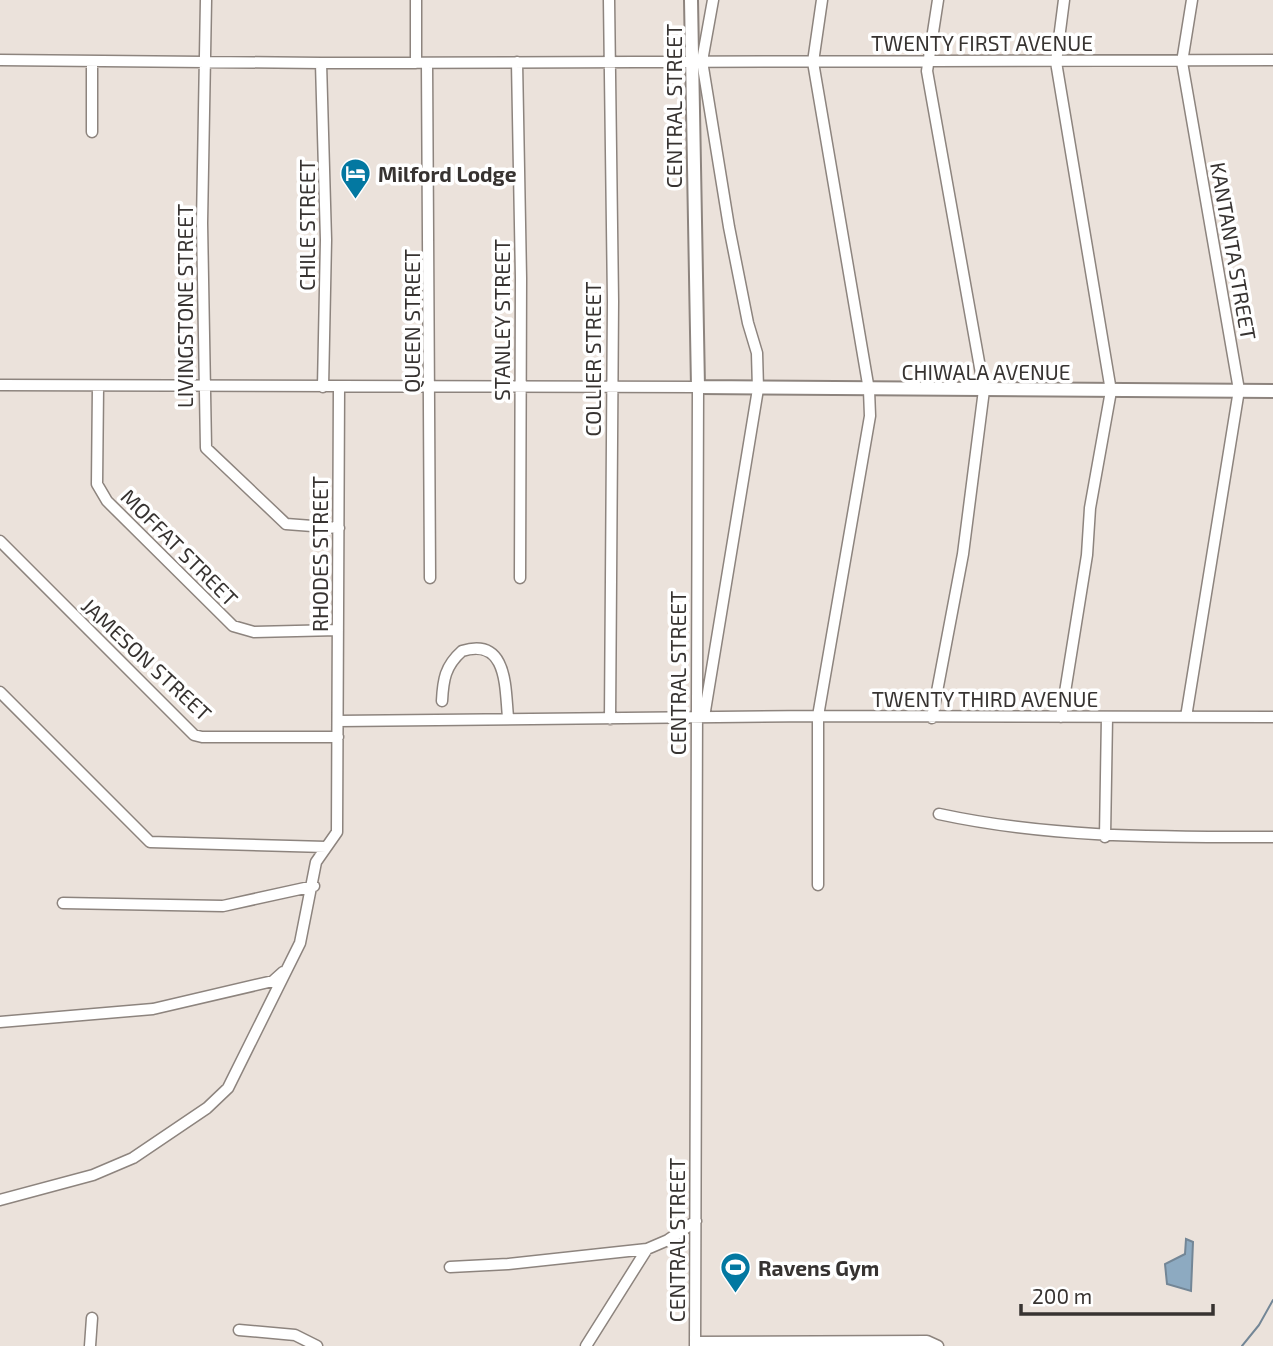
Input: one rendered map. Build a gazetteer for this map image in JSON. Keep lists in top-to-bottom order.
{
  "streets": {
    "main road": ["CENTRAL STREET", "CHIWALA AVENUE"],
    "street": [
      "TWENTY FIRST AVENUE",
      "CHILE STREET",
      "KANTANTA STREET",
      "LIVINGSTONE STREET",
      "STANLEY STREET",
      "QUEEN STREET",
      "COLLIER STREET",
      "MOFFAT STREET",
      "RHODES STREET",
      "JAMESON STREET",
      "TWENTY THIRD AVENUE"
    ]
  },
  "crossings": [
    ["TWENTY FIRST AVENUE", "CENTRAL STREET"],
    ["TWENTY FIRST AVENUE", "CHILE STREET"],
    ["TWENTY FIRST AVENUE", "KANTANTA STREET"],
    ["TWENTY FIRST AVENUE", "LIVINGSTONE STREET"],
    ["TWENTY FIRST AVENUE", "STANLEY STREET"],
    ["TWENTY FIRST AVENUE", "QUEEN STREET"],
    ["TWENTY FIRST AVENUE", "COLLIER STREET"],
    ["CENTRAL STREET", "CHIWALA AVENUE"],
    ["CENTRAL STREET", "TWENTY THIRD AVENUE"],
    ["KANTANTA STREET", "CHIWALA AVENUE"],
    ["KANTANTA STREET", "TWENTY THIRD AVENUE"],
    ["LIVINGSTONE STREET", "RHODES STREET"],
    ["COLLIER STREET", "TWENTY THIRD AVENUE"],
    ["MOFFAT STREET", "RHODES STREET"],
    ["RHODES STREET", "JAMESON STREET"],
    ["RHODES STREET", "TWENTY THIRD AVENUE"]
  ],
  "places": {
    "hotel": ["Milford Lodge"],
    "sports": ["Ravens Gym"]
  },
  "scale_bar": "200 m"
}
